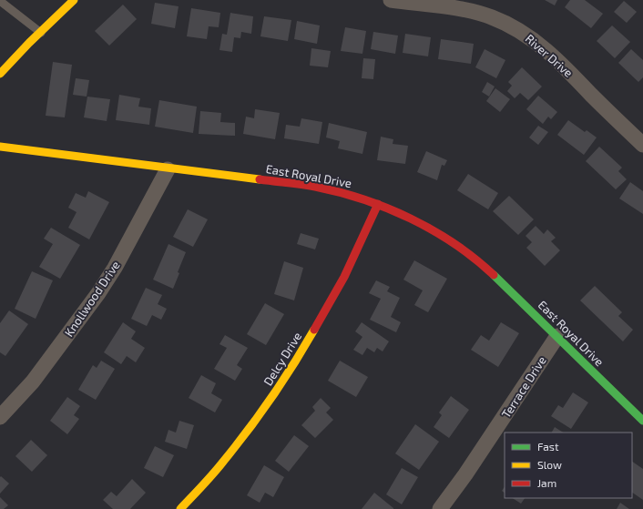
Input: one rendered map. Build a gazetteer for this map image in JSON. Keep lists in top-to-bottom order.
{
  "streets": {
    "street": [
      "River Drive",
      "East Royal Drive",
      "Knollwood Drive",
      "Delcy Drive",
      "Terrace Drive"
    ]
  },
  "crossings": [
    ["East Royal Drive", "Knollwood Drive"],
    ["East Royal Drive", "Delcy Drive"],
    ["East Royal Drive", "Terrace Drive"]
  ],
  "legend": ["Fast", "Slow", "Jam"]
}
